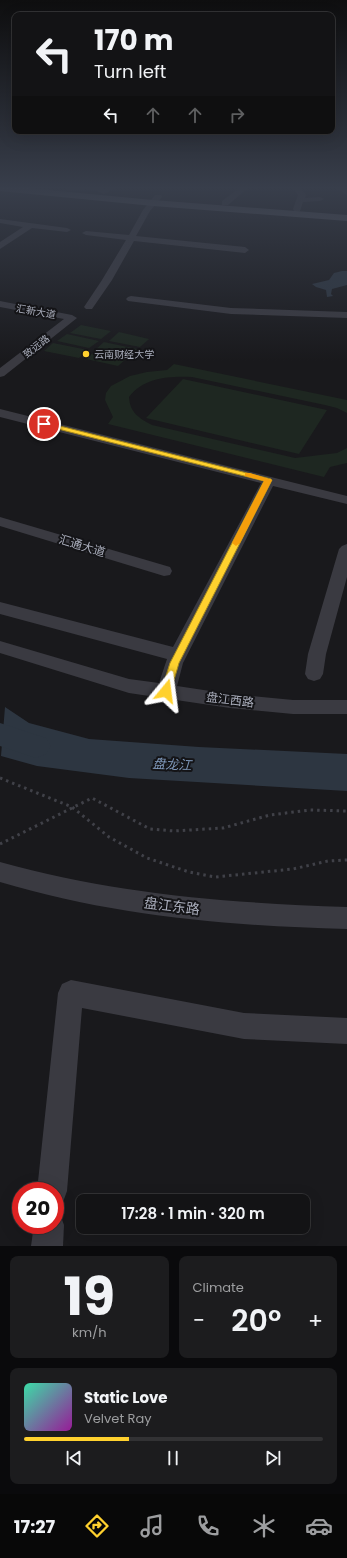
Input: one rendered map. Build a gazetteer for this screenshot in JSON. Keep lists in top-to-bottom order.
{
  "streets": {
    "street": [
      "汇新大道",
      "致远路",
      "汇通大道",
      "盘江西路",
      "盘江东路"
    ]
  },
  "crossings": [
    ["汇新大道", "致远路"]
  ],
  "water": ["盘龙江"],
  "places": ["云南财经大学"],
  "page": {
    "turn": ["170 m", "Turn left"],
    "limit": "20",
    "trip": "17:28 · 1 min · 320 m",
    "tile": [
      ["19", "km/h"],
      "Climate"
    ],
    "heat": ["−", "20°", "+"],
    "song": ["Static Love", "Velvet Ray"],
    "tabs": "17:27"
  }
}
